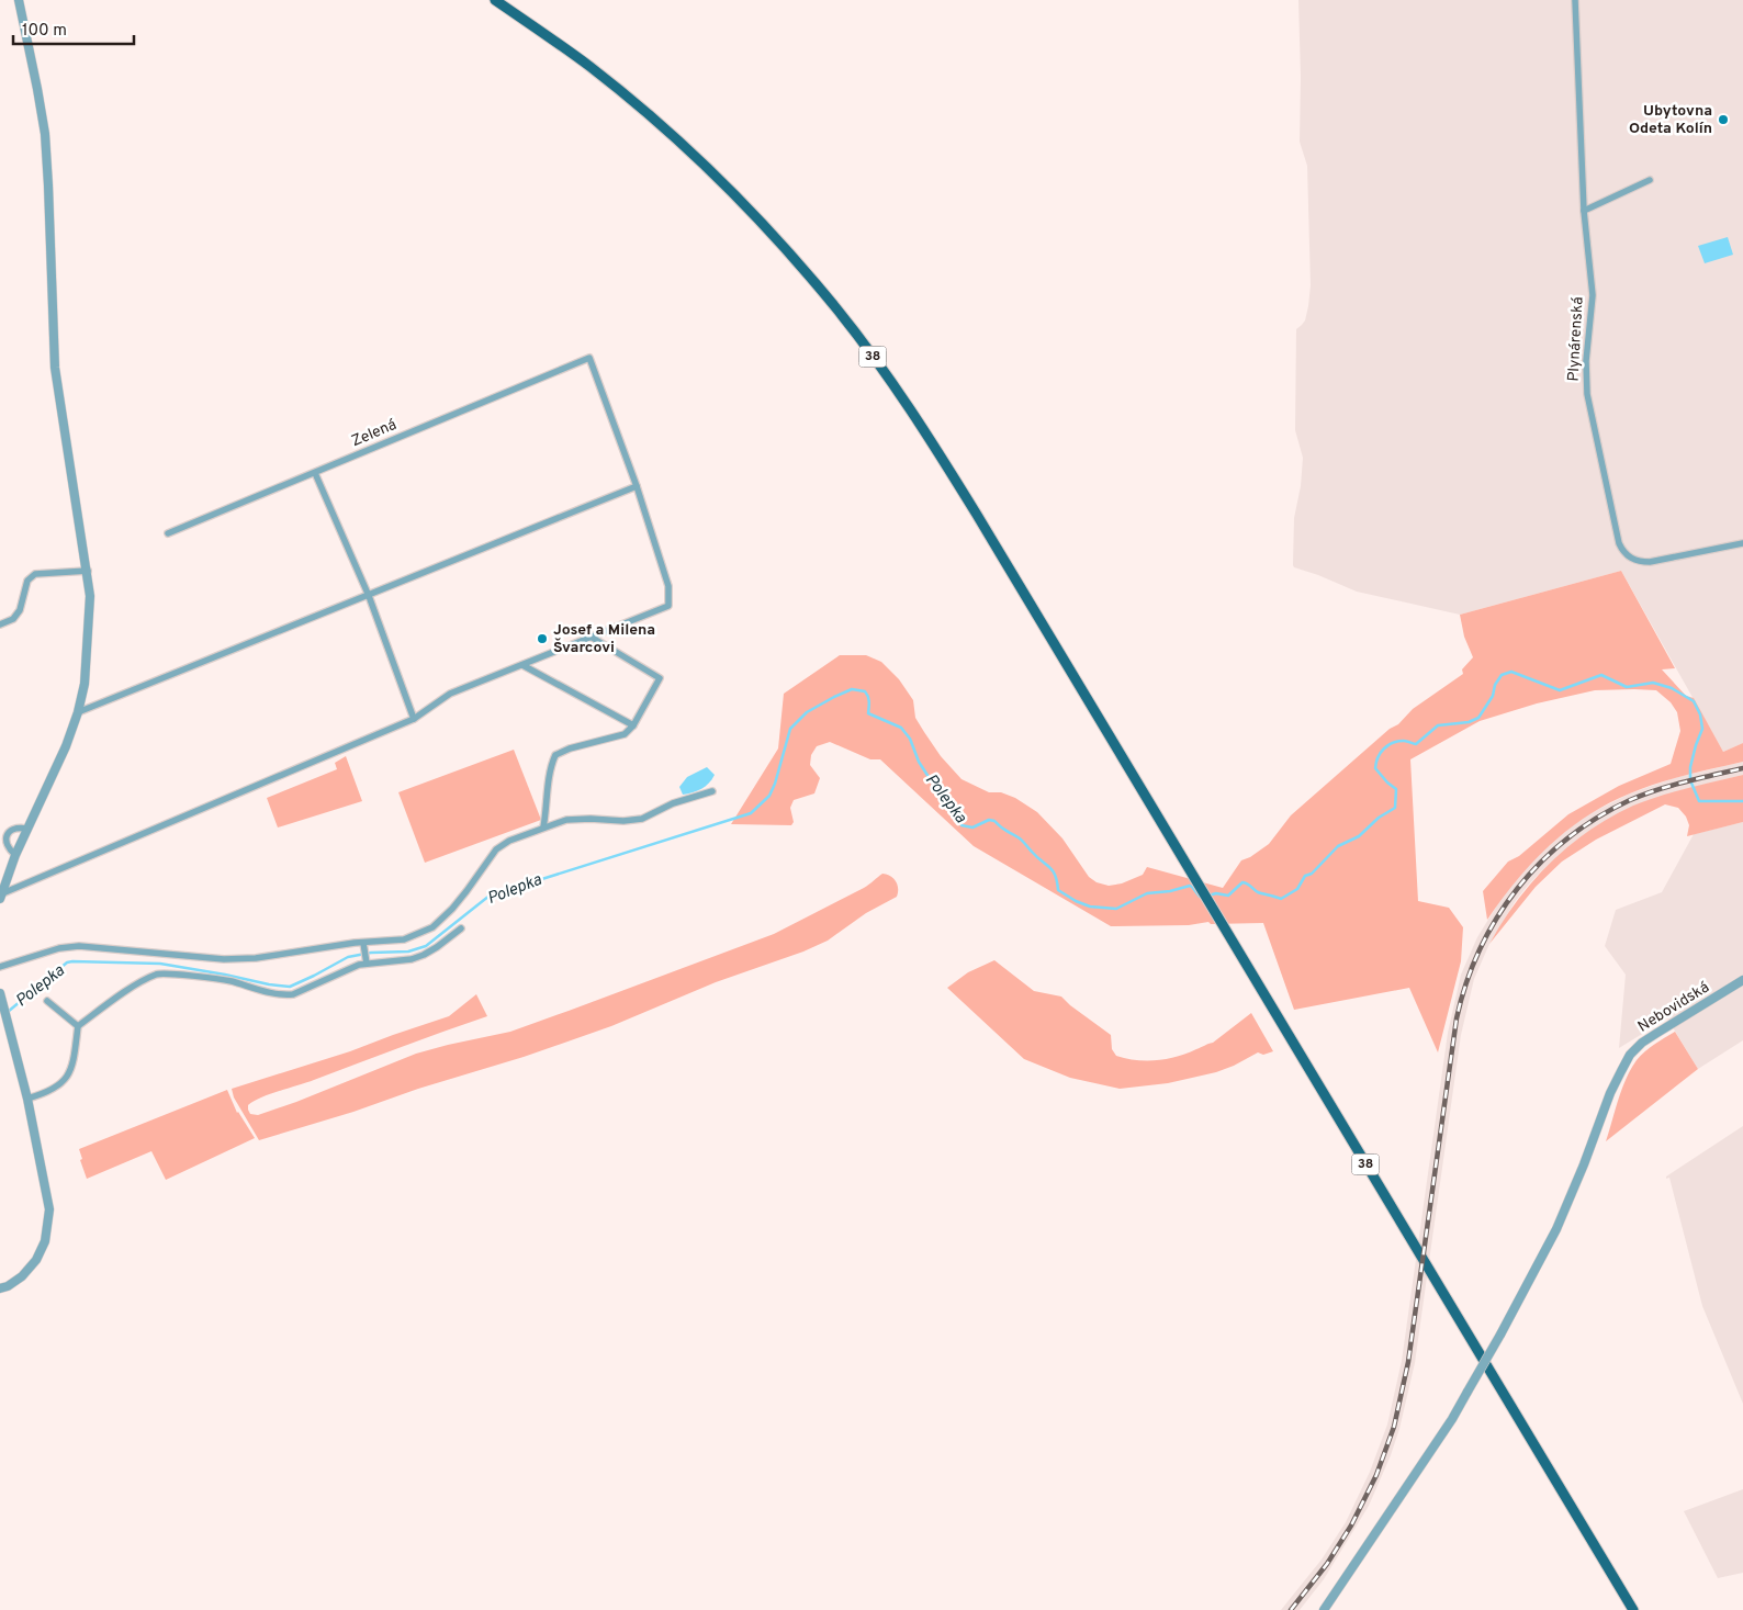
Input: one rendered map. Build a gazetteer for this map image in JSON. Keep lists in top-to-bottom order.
{
  "streets": {
    "main road": ["38"],
    "street": ["Plynárenská", "Zelená", "Nebovidská"]
  },
  "water": ["Polepka"],
  "places": ["Ubytovna Odeta Kolín", "Josef a Milena Švarcovi"],
  "scale_bar": "100 m"
}
